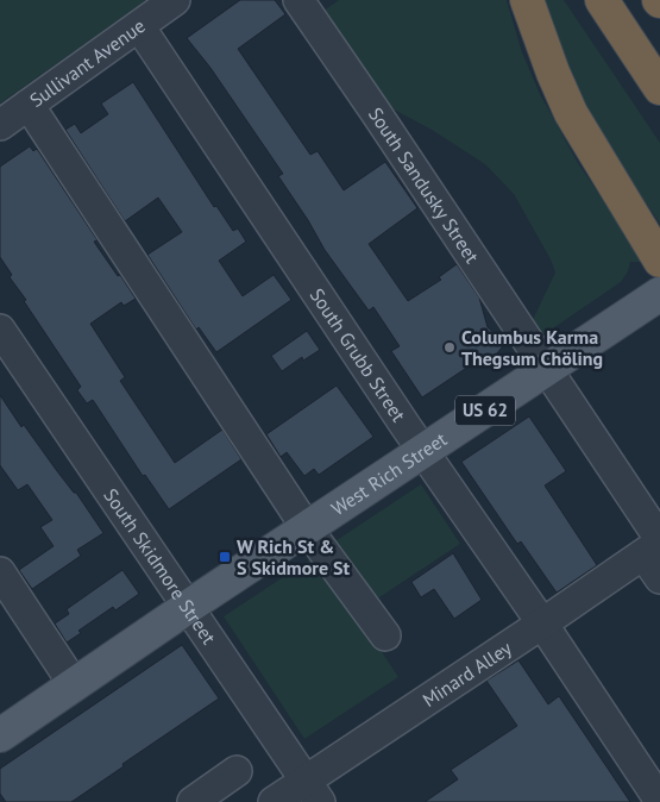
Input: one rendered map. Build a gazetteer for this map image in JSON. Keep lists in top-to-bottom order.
{
  "streets": {
    "main road": ["US 62", "West Rich Street"],
    "street": [
      "Sullivant Avenue",
      "South Sandusky Street",
      "South Grubb Street",
      "South Skidmore Street",
      "Minard Alley"
    ]
  },
  "crossings": [
    ["Sullivant Avenue", "South Grubb Street"],
    ["South Sandusky Street", "West Rich Street"],
    ["South Sandusky Street", "Minard Alley"],
    ["South Grubb Street", "West Rich Street"],
    ["South Grubb Street", "Minard Alley"],
    ["West Rich Street", "South Skidmore Street"],
    ["South Skidmore Street", "Minard Alley"]
  ],
  "places": {
    "other": ["Columbus Karma Thegsum Chöling"],
    "transit": ["W Rich St & S Skidmore St"]
  }
}
